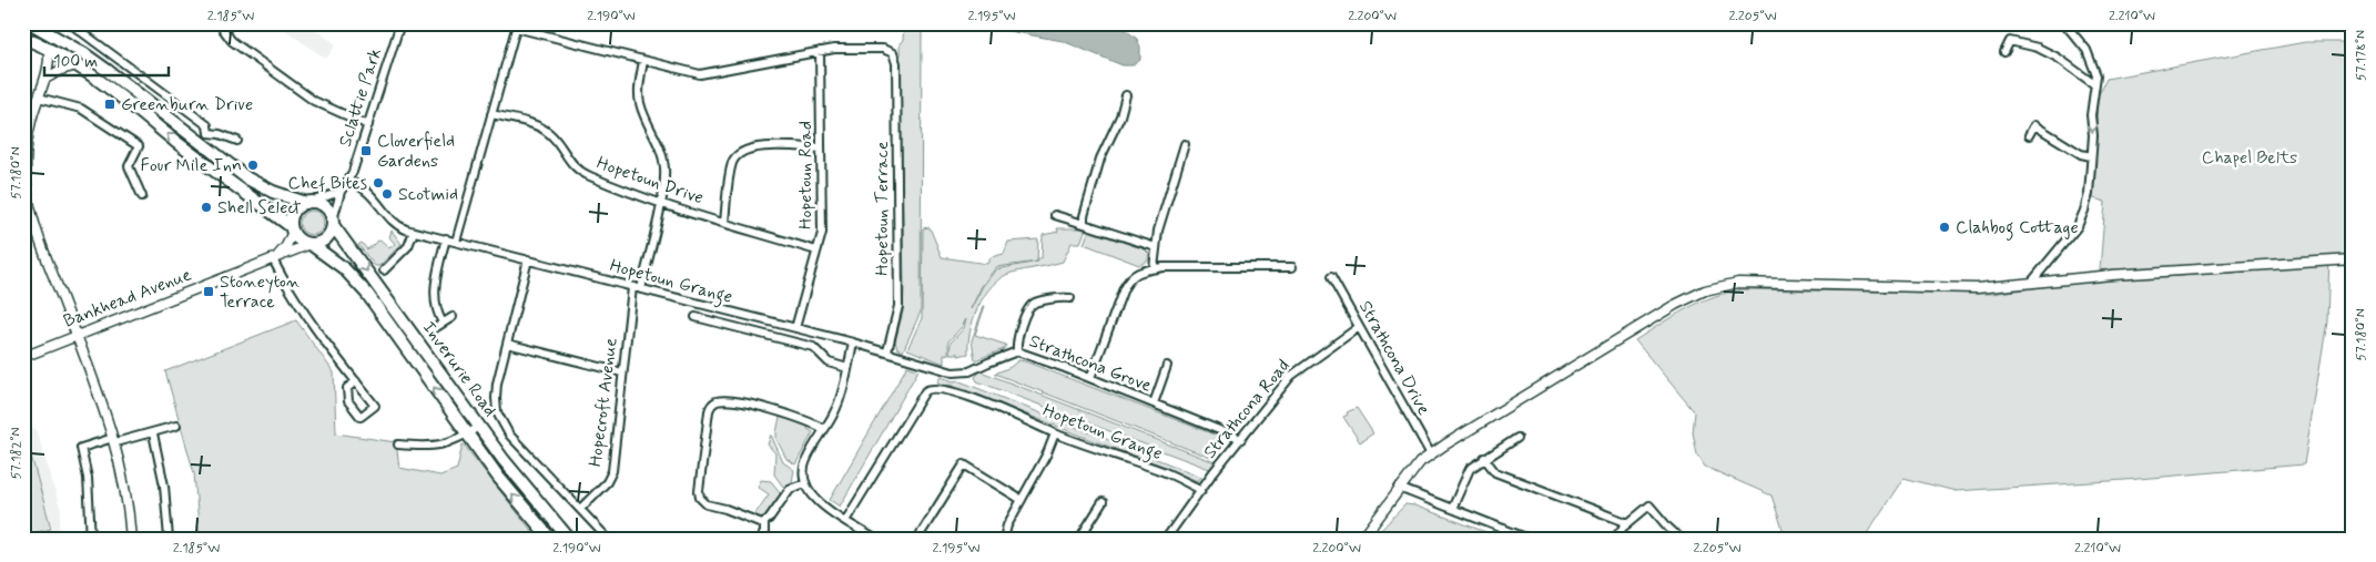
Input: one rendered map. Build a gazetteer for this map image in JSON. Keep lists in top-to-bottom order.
{
  "streets": {
    "main road": ["Inverurie Road"],
    "street": [
      "Sclattie Park",
      "Hopetoun Road",
      "Hopetoun Drive",
      "Hopetoun Terrace",
      "Hopetoun Grange",
      "Bankhead Avenue",
      "Strathcona Drive",
      "Strathcona Grove",
      "Hopecroft Avenue",
      "Strathcona Road"
    ]
  },
  "crossings": [
    ["Sclattie Park", "Bankhead Avenue"],
    ["Sclattie Park", "Inverurie Road"],
    ["Hopetoun Road", "Hopetoun Drive"],
    ["Hopetoun Road", "Hopetoun Terrace"],
    ["Hopetoun Road", "Hopetoun Grange"],
    ["Hopetoun Terrace", "Hopetoun Grange"],
    ["Hopetoun Grange", "Strathcona Grove"],
    ["Hopetoun Grange", "Hopecroft Avenue"],
    ["Hopetoun Grange", "Strathcona Road"],
    ["Bankhead Avenue", "Inverurie Road"],
    ["Strathcona Drive", "Strathcona Road"],
    ["Strathcona Grove", "Strathcona Road"]
  ],
  "parks": ["Chapel Belts"],
  "places": {
    "transit": ["Greenburn Drive", "Cloverfield Gardens", "Stoneyton Terrace"],
    "other": [
      "Four Mile Inn",
      "Chef Bites",
      "Scotmid",
      "Shell Select",
      "Clahbog Cottage"
    ]
  },
  "scale_bar": "100 m",
  "coordinates": [
    "2.185°W",
    "2.190°W",
    "2.195°W",
    "2.200°W",
    "2.205°W",
    "2.210°W",
    "57.178°N",
    "57.180°N",
    "57.182°N"
  ]
}
